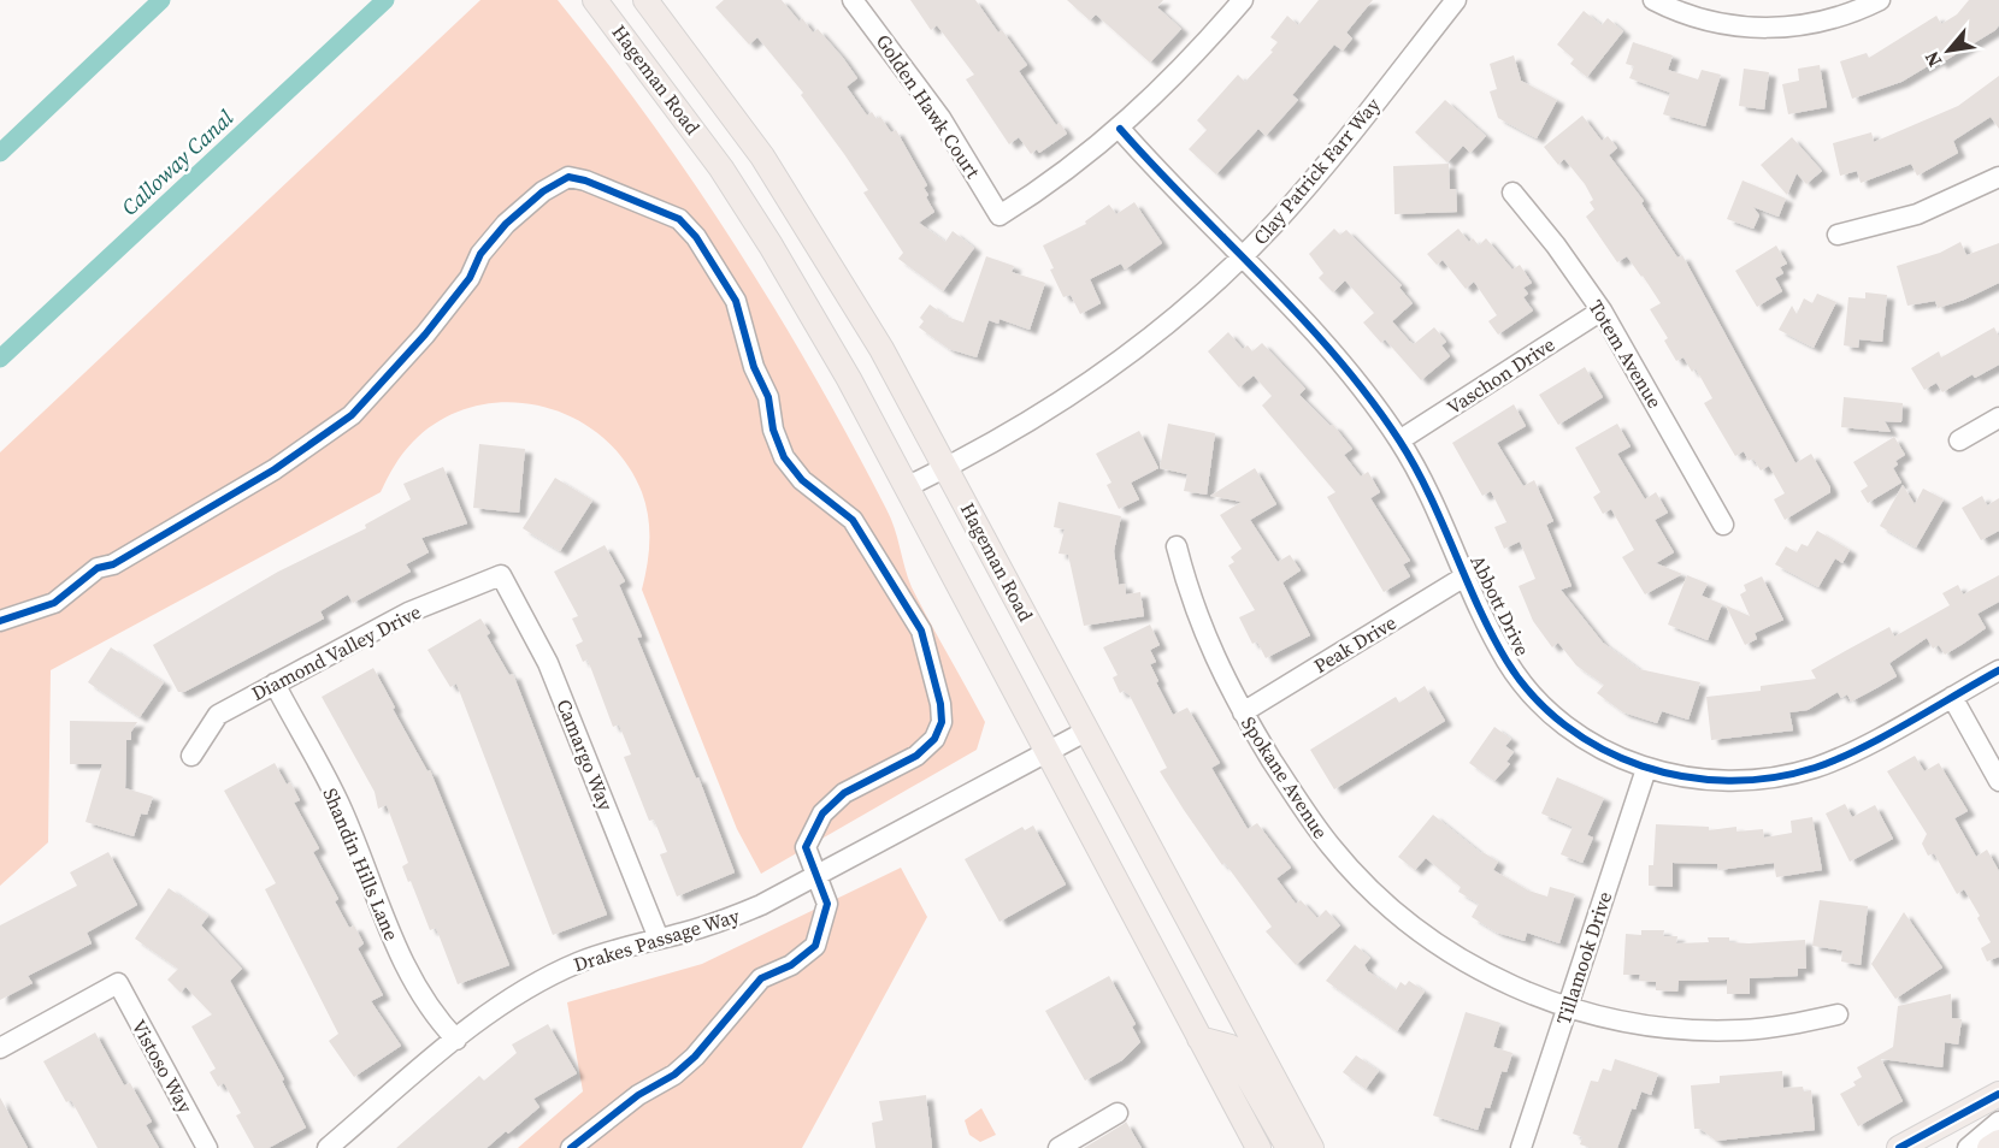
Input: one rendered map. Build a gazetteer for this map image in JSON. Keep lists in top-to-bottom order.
{
  "streets": {
    "main road": ["Hageman Road"],
    "street": [
      "Golden Hawk Court",
      "Clay Patrick Farr Way",
      "Totem Avenue",
      "Vaschon Drive",
      "Abbott Drive",
      "Peak Drive",
      "Diamond Valley Drive",
      "Camargo Way",
      "Spokane Avenue",
      "Shandin Hills Lane",
      "Drakes Passage Way",
      "Tillamook Drive",
      "Vistoso Way"
    ]
  },
  "crossings": [
    ["Hageman Road", "Clay Patrick Farr Way"],
    ["Hageman Road", "Drakes Passage Way"],
    ["Golden Hawk Court", "Abbott Drive"],
    ["Clay Patrick Farr Way", "Abbott Drive"],
    ["Totem Avenue", "Vaschon Drive"],
    ["Vaschon Drive", "Abbott Drive"],
    ["Abbott Drive", "Peak Drive"],
    ["Abbott Drive", "Tillamook Drive"],
    ["Peak Drive", "Spokane Avenue"],
    ["Diamond Valley Drive", "Camargo Way"],
    ["Diamond Valley Drive", "Shandin Hills Lane"],
    ["Camargo Way", "Drakes Passage Way"],
    ["Spokane Avenue", "Tillamook Drive"],
    ["Shandin Hills Lane", "Drakes Passage Way"]
  ],
  "water": ["Calloway Canal"],
  "north": "bottom left"
}
